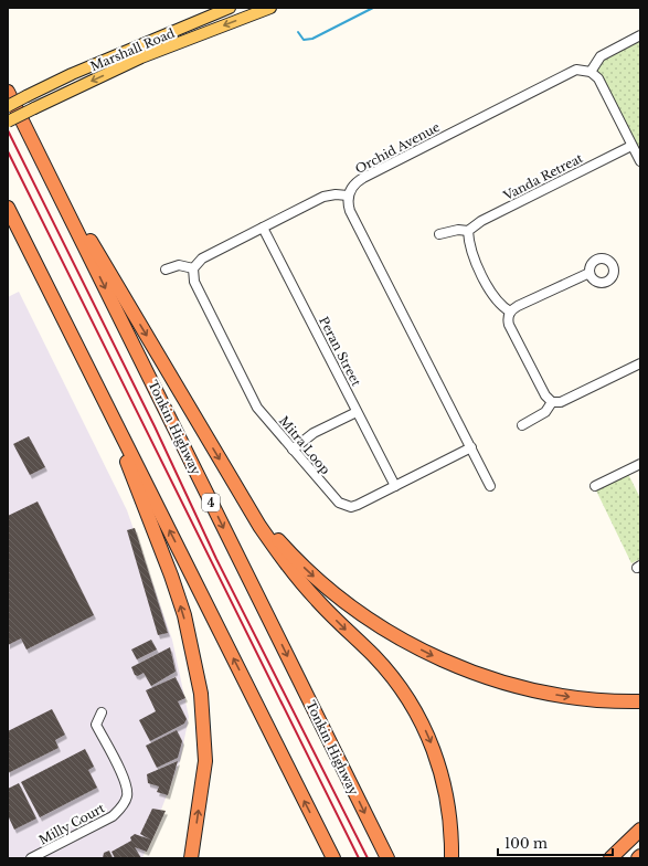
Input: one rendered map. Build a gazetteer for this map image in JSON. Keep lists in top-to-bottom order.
{
  "streets": {
    "highway": ["Tonkin Highway", "4"],
    "main road": ["Marshall Road"],
    "street": [
      "Orchid Avenue",
      "Vanda Retreat",
      "Peran Street",
      "Mitra Loop",
      "Milly Court"
    ]
  },
  "crossings": [
    ["Peran Street", "Mitra Loop"]
  ],
  "scale_bar": "100 m"
}
